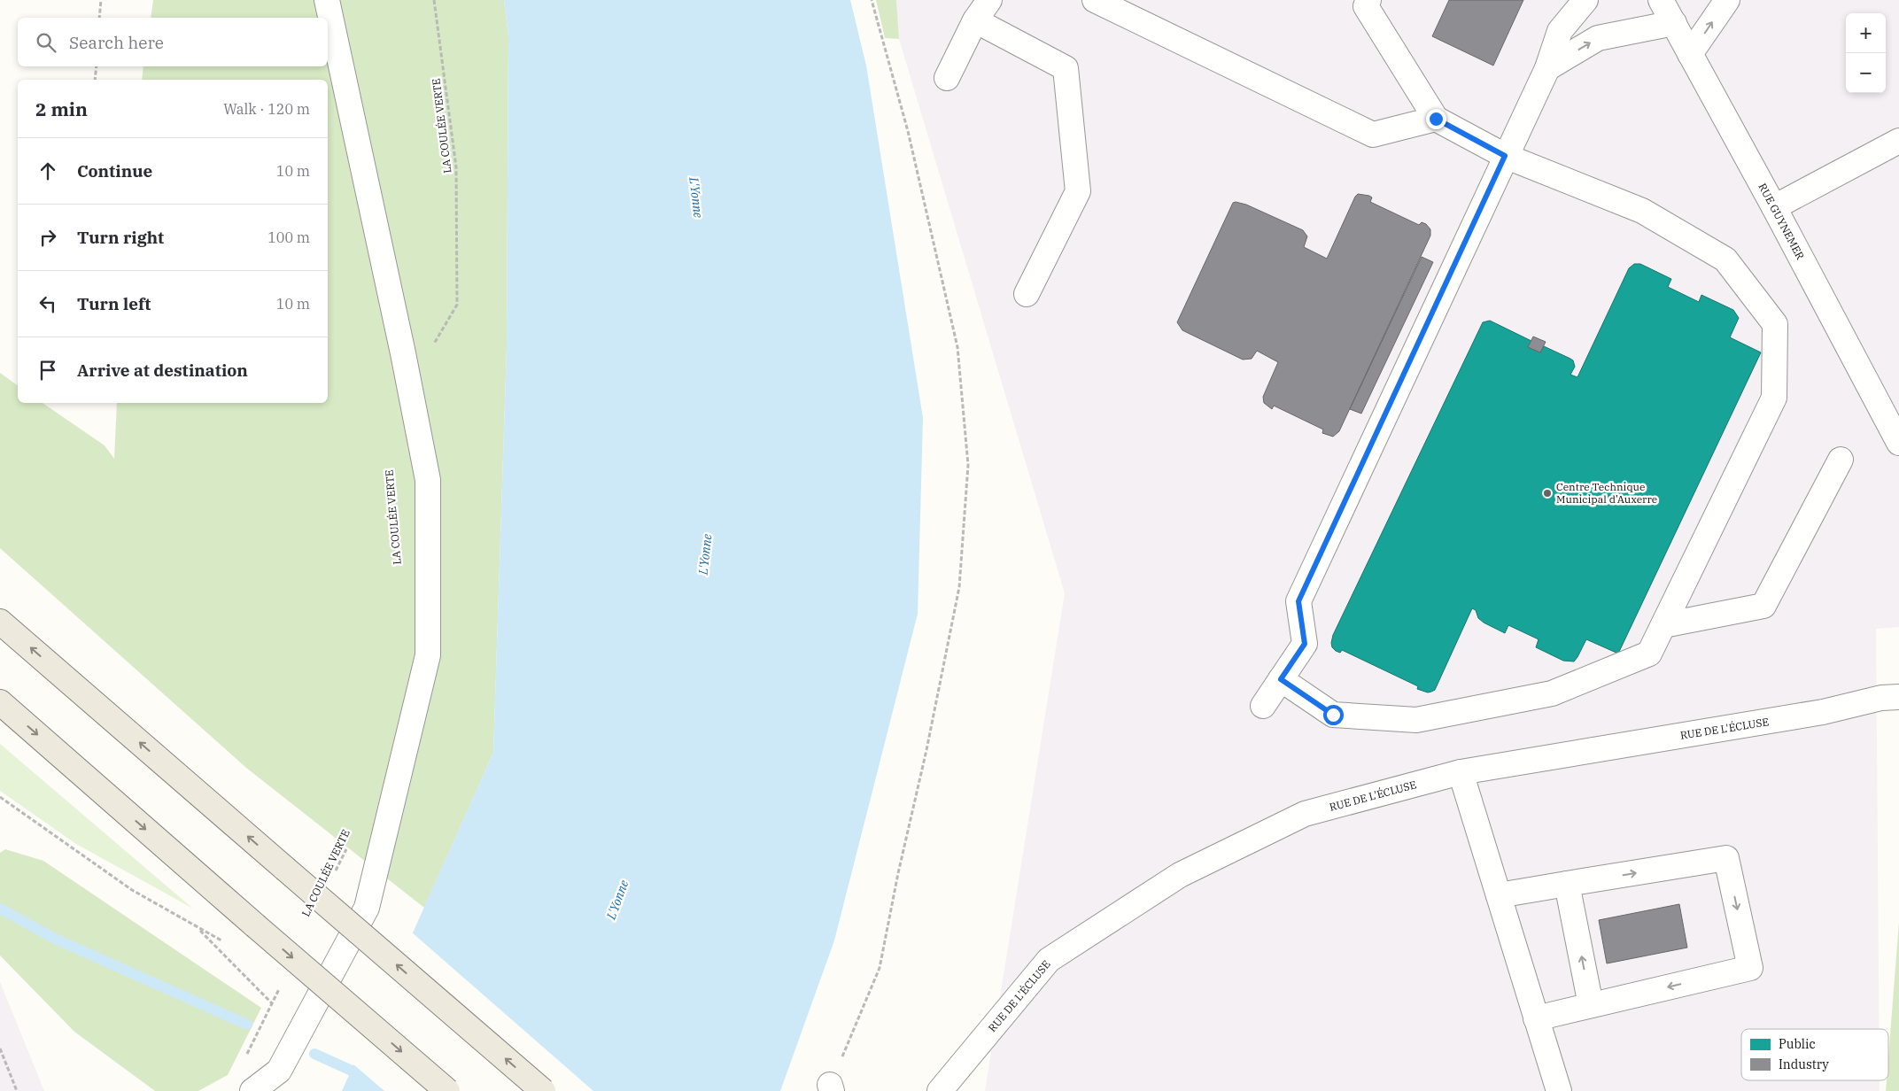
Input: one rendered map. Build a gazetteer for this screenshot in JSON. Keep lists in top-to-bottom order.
{
  "streets": {
    "street": ["RUE GUYNEMER", "RUE DE L'ÉCLUSE"],
    "path": ["LA COULÉE VERTE"]
  },
  "water": ["L'Yonne"],
  "places": ["Centre Technique Municipal d’Auxerre"],
  "legend": ["Public", "Industry"],
  "page": {
    "map_buttons": ["+", "−"],
    "search": "Search here",
    "heading": ["2 min", "Walk · 120 m"],
    "list": [
      ["Continue", "10 m"],
      ["Turn right", "100 m"],
      ["Turn left", "10 m"],
      "Arrive at destination"
    ]
  }
}
